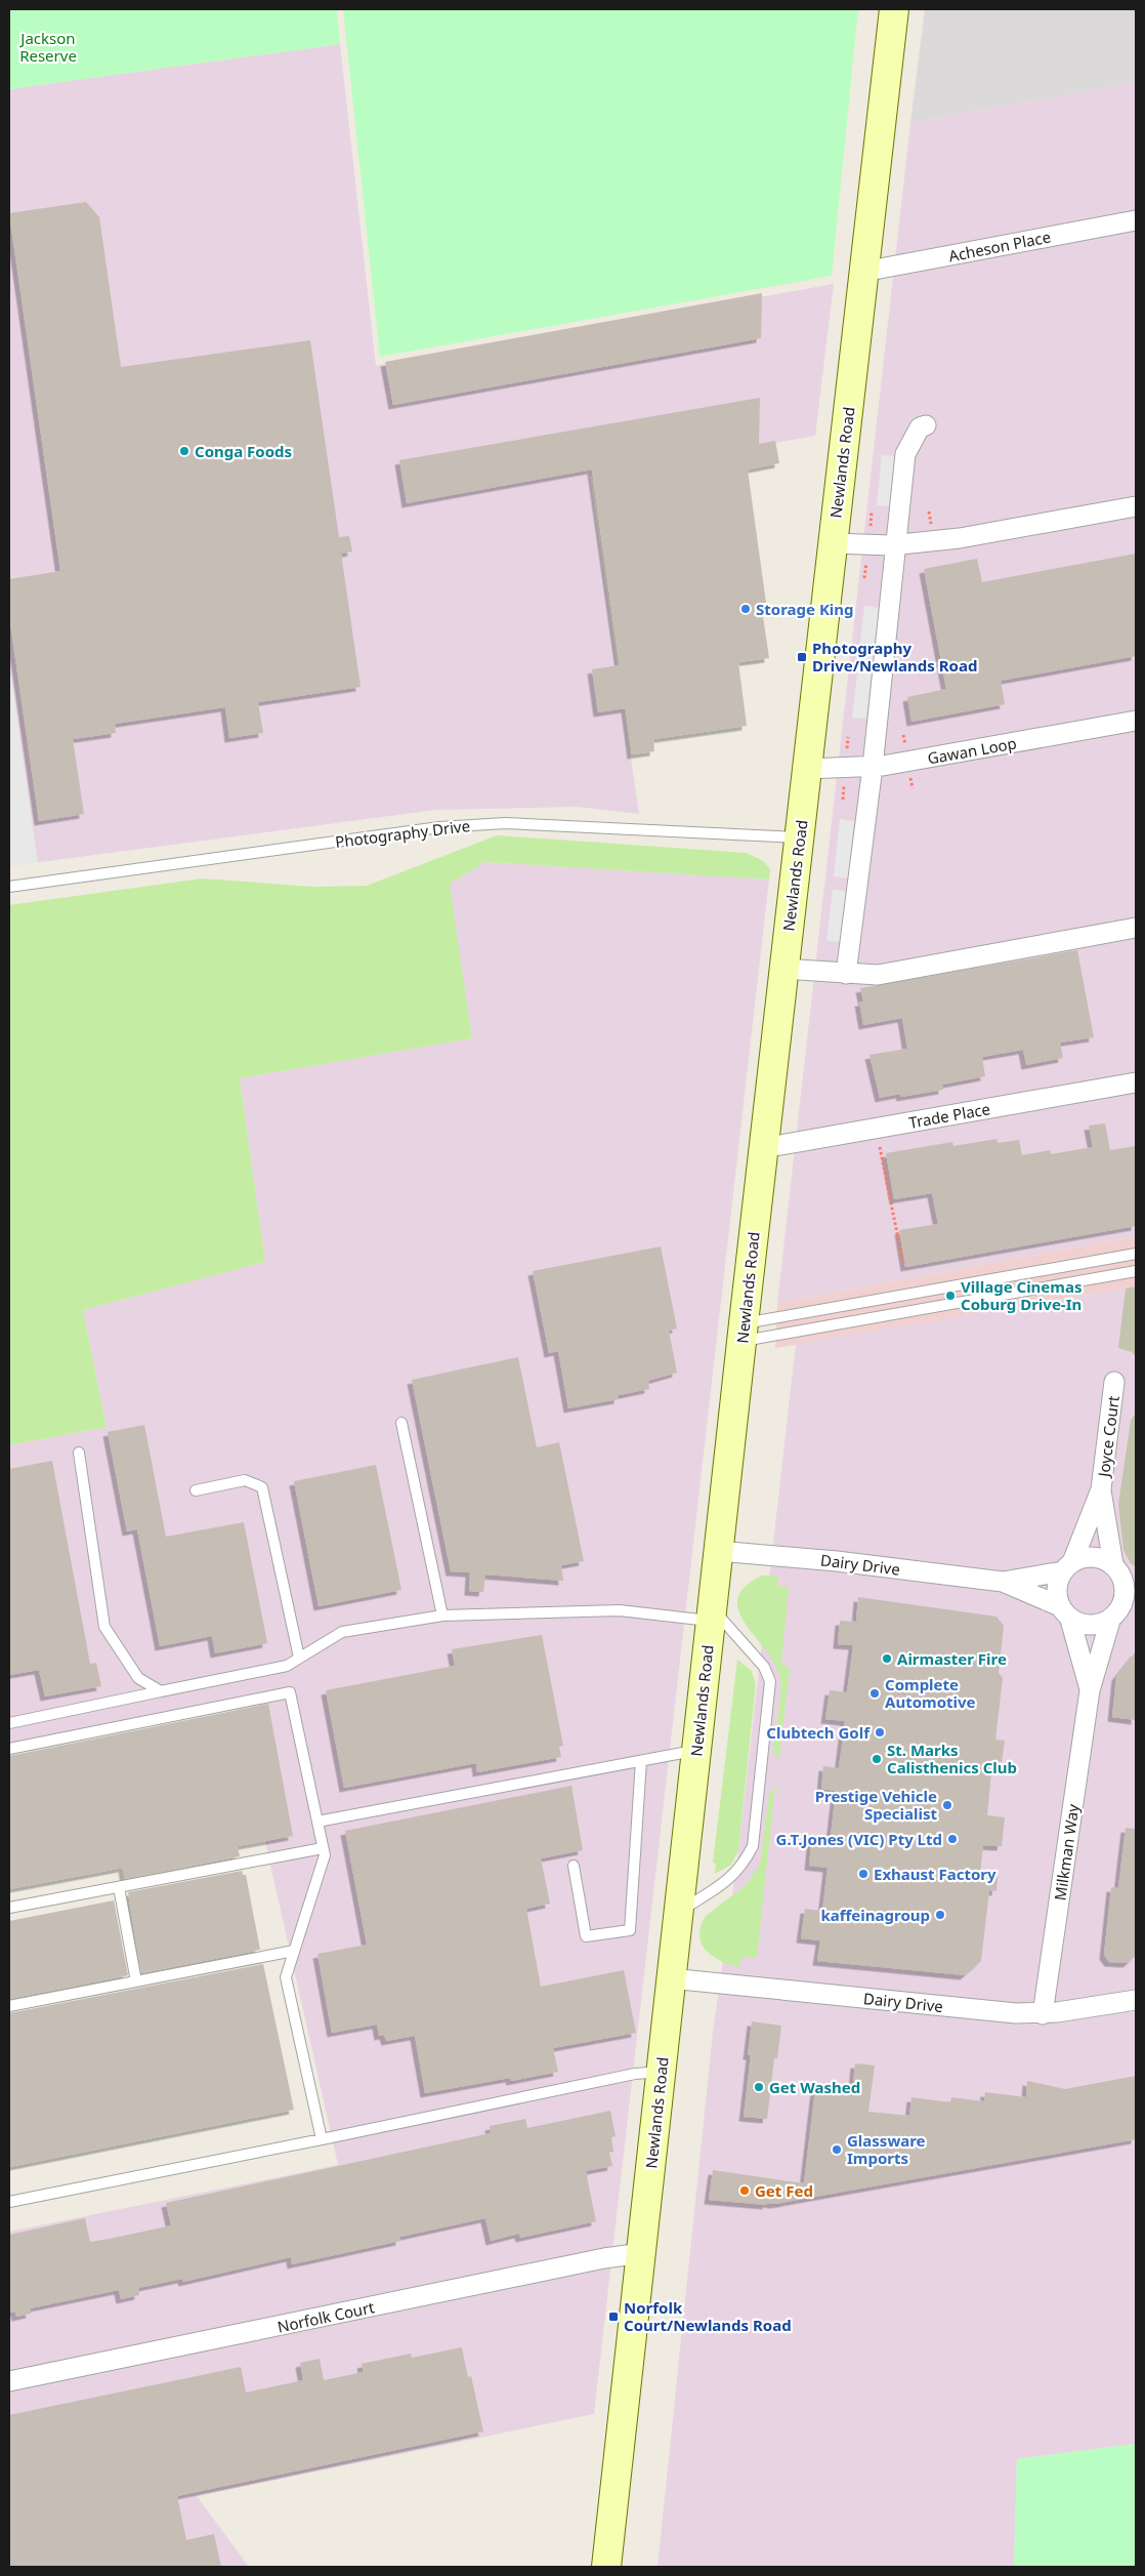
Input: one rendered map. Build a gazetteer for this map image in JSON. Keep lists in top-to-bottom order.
{
  "streets": {
    "street": [
      "Acheson Place",
      "Newlands Road",
      "Gawan Loop",
      "Trade Place",
      "Joyce Court",
      "Dairy Drive",
      "Milkman Way",
      "Norfolk Court"
    ],
    "lane": ["Photography Drive"]
  },
  "crossings": [
    ["Acheson Place", "Newlands Road"],
    ["Newlands Road", "Gawan Loop"],
    ["Newlands Road", "Photography Drive"],
    ["Newlands Road", "Trade Place"],
    ["Newlands Road", "Dairy Drive"],
    ["Newlands Road", "Norfolk Court"],
    ["Joyce Court", "Dairy Drive"],
    ["Joyce Court", "Milkman Way"],
    ["Dairy Drive", "Milkman Way"]
  ],
  "parks": ["Jackson Reserve"],
  "places": {
    "other": [
      "Conga Foods",
      "Storage King",
      "Village Cinemas Coburg Drive-In",
      "Airmaster Fire",
      "Complete Automotive",
      "Clubtech Golf",
      "St. Marks Calisthenics Club",
      "Prestige Vehicle Specialist",
      "G.T.Jones (VIC) Pty Ltd",
      "Exhaust Factory",
      "kaffeinagroup",
      "Get Washed",
      "Glassware Imports",
      "Get Fed"
    ],
    "transit": ["Photography Drive/Newlands Road", "Norfolk Court/Newlands Road"]
  }
}
